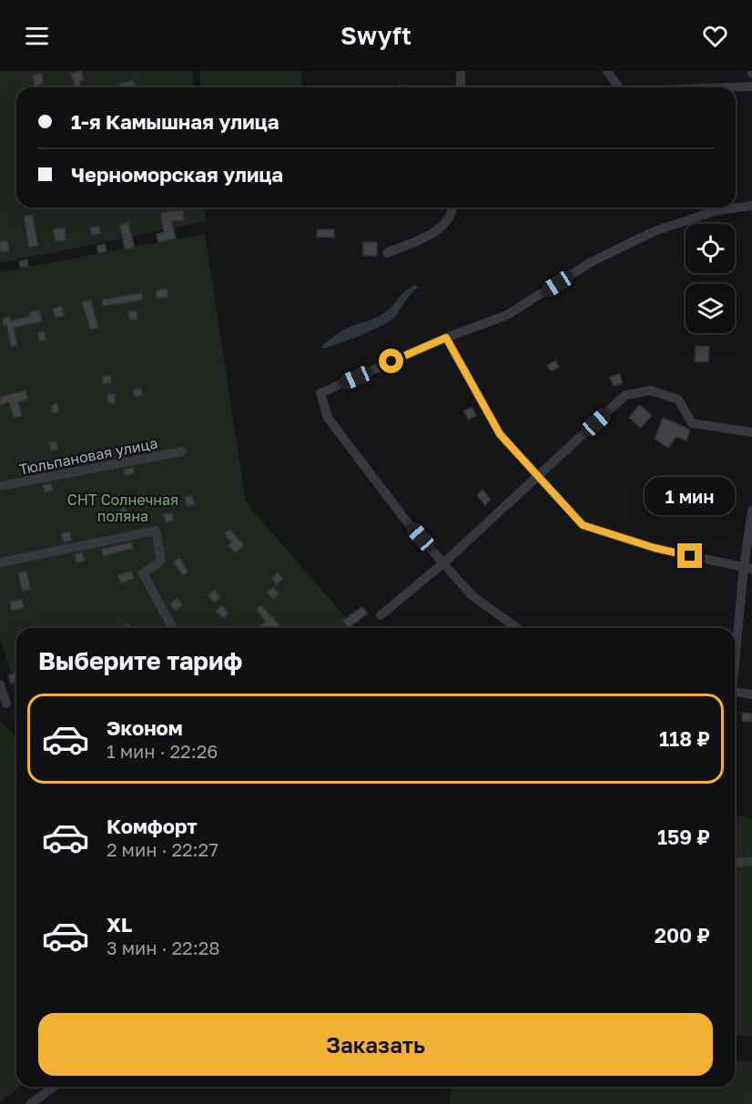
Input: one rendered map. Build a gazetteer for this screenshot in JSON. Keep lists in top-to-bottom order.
{
  "streets": {
    "street": ["Тюльпановая улица"]
  },
  "parks": ["СНТ Солнечная поляна"],
  "page": {
    "header": "Swyft",
    "banner": ["1-я Камышная улица", "Черноморская улица"],
    "bubble": "1 мин",
    "heading": "Выберите тариф",
    "list": [
      {
        "name": "Эконом",
        "note": "1 мин · 22:26",
        "value": "118 ₽"
      },
      {
        "name": "Комфорт",
        "note": "2 мин · 22:27",
        "value": "159 ₽"
      },
      {
        "name": "XL",
        "note": "3 мин · 22:28",
        "value": "200 ₽"
      }
    ],
    "buttons": "Заказать"
  }
}
